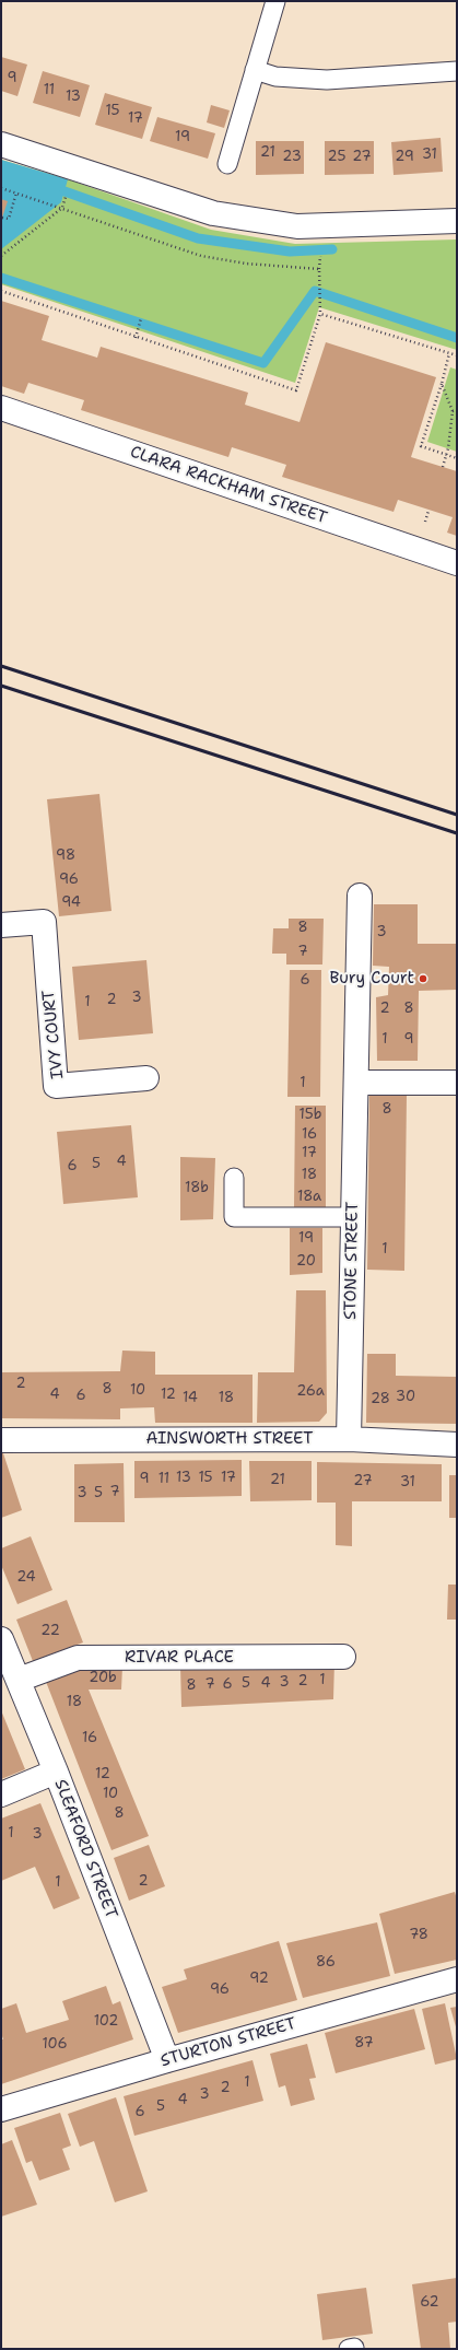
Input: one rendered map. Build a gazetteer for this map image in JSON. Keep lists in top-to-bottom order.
{
  "streets": {
    "street": [
      "CLARA RACKHAM STREET",
      "IVY COURT",
      "STONE STREET",
      "AINSWORTH STREET",
      "RIVAR PLACE",
      "SLEAFORD STREET",
      "STURTON STREET"
    ]
  },
  "crossings": [
    ["STONE STREET", "AINSWORTH STREET"],
    ["RIVAR PLACE", "SLEAFORD STREET"],
    ["SLEAFORD STREET", "STURTON STREET"]
  ],
  "places": ["Bury Court"],
  "house_numbers": [
    "9",
    "11",
    "13",
    "15",
    "17",
    "19",
    "21",
    "31",
    "23",
    "25",
    "27",
    "29",
    "98",
    "96",
    "94",
    "8",
    "3",
    "7",
    "6",
    "3",
    "2",
    "1",
    "2",
    "8",
    "1",
    "9",
    "1",
    "8",
    "15b",
    "16",
    "17",
    "4",
    "5",
    "6",
    "18",
    "18b",
    "18a",
    "19",
    "1",
    "20",
    "2",
    "8",
    "10",
    "26a",
    "4",
    "12",
    "6",
    "30",
    "14",
    "18",
    "28",
    "13",
    "15",
    "17",
    "9",
    "11",
    "21",
    "27",
    "31",
    "7",
    "3",
    "5",
    "24",
    "22",
    "20b",
    "1",
    "2",
    "3",
    "5",
    "4",
    "7",
    "6",
    "8",
    "18",
    "16",
    "12",
    "10",
    "8",
    "1",
    "3",
    "2",
    "1",
    "78",
    "86",
    "92",
    "96",
    "102",
    "87",
    "106",
    "1",
    "2",
    "3",
    "4",
    "5",
    "6",
    "62"
  ]
}
